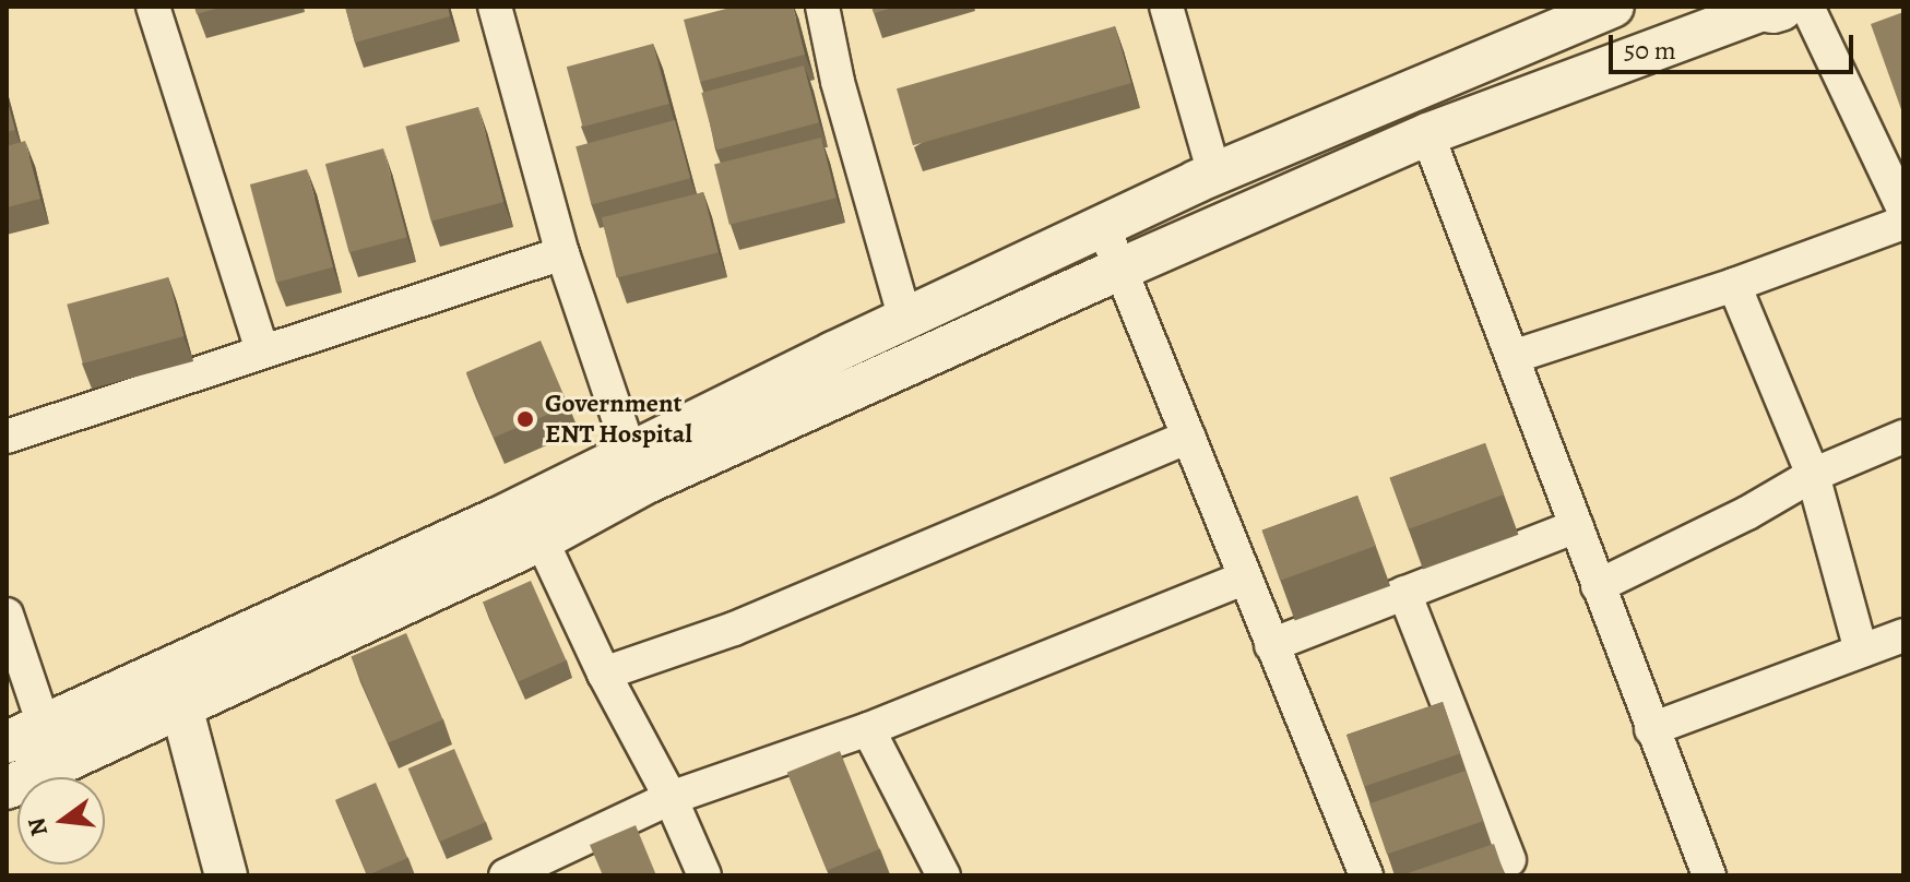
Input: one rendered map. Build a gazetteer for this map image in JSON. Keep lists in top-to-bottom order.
{
  "places": ["Government ENT Hospital"],
  "scale_bar": "50 m",
  "north": "left"
}
